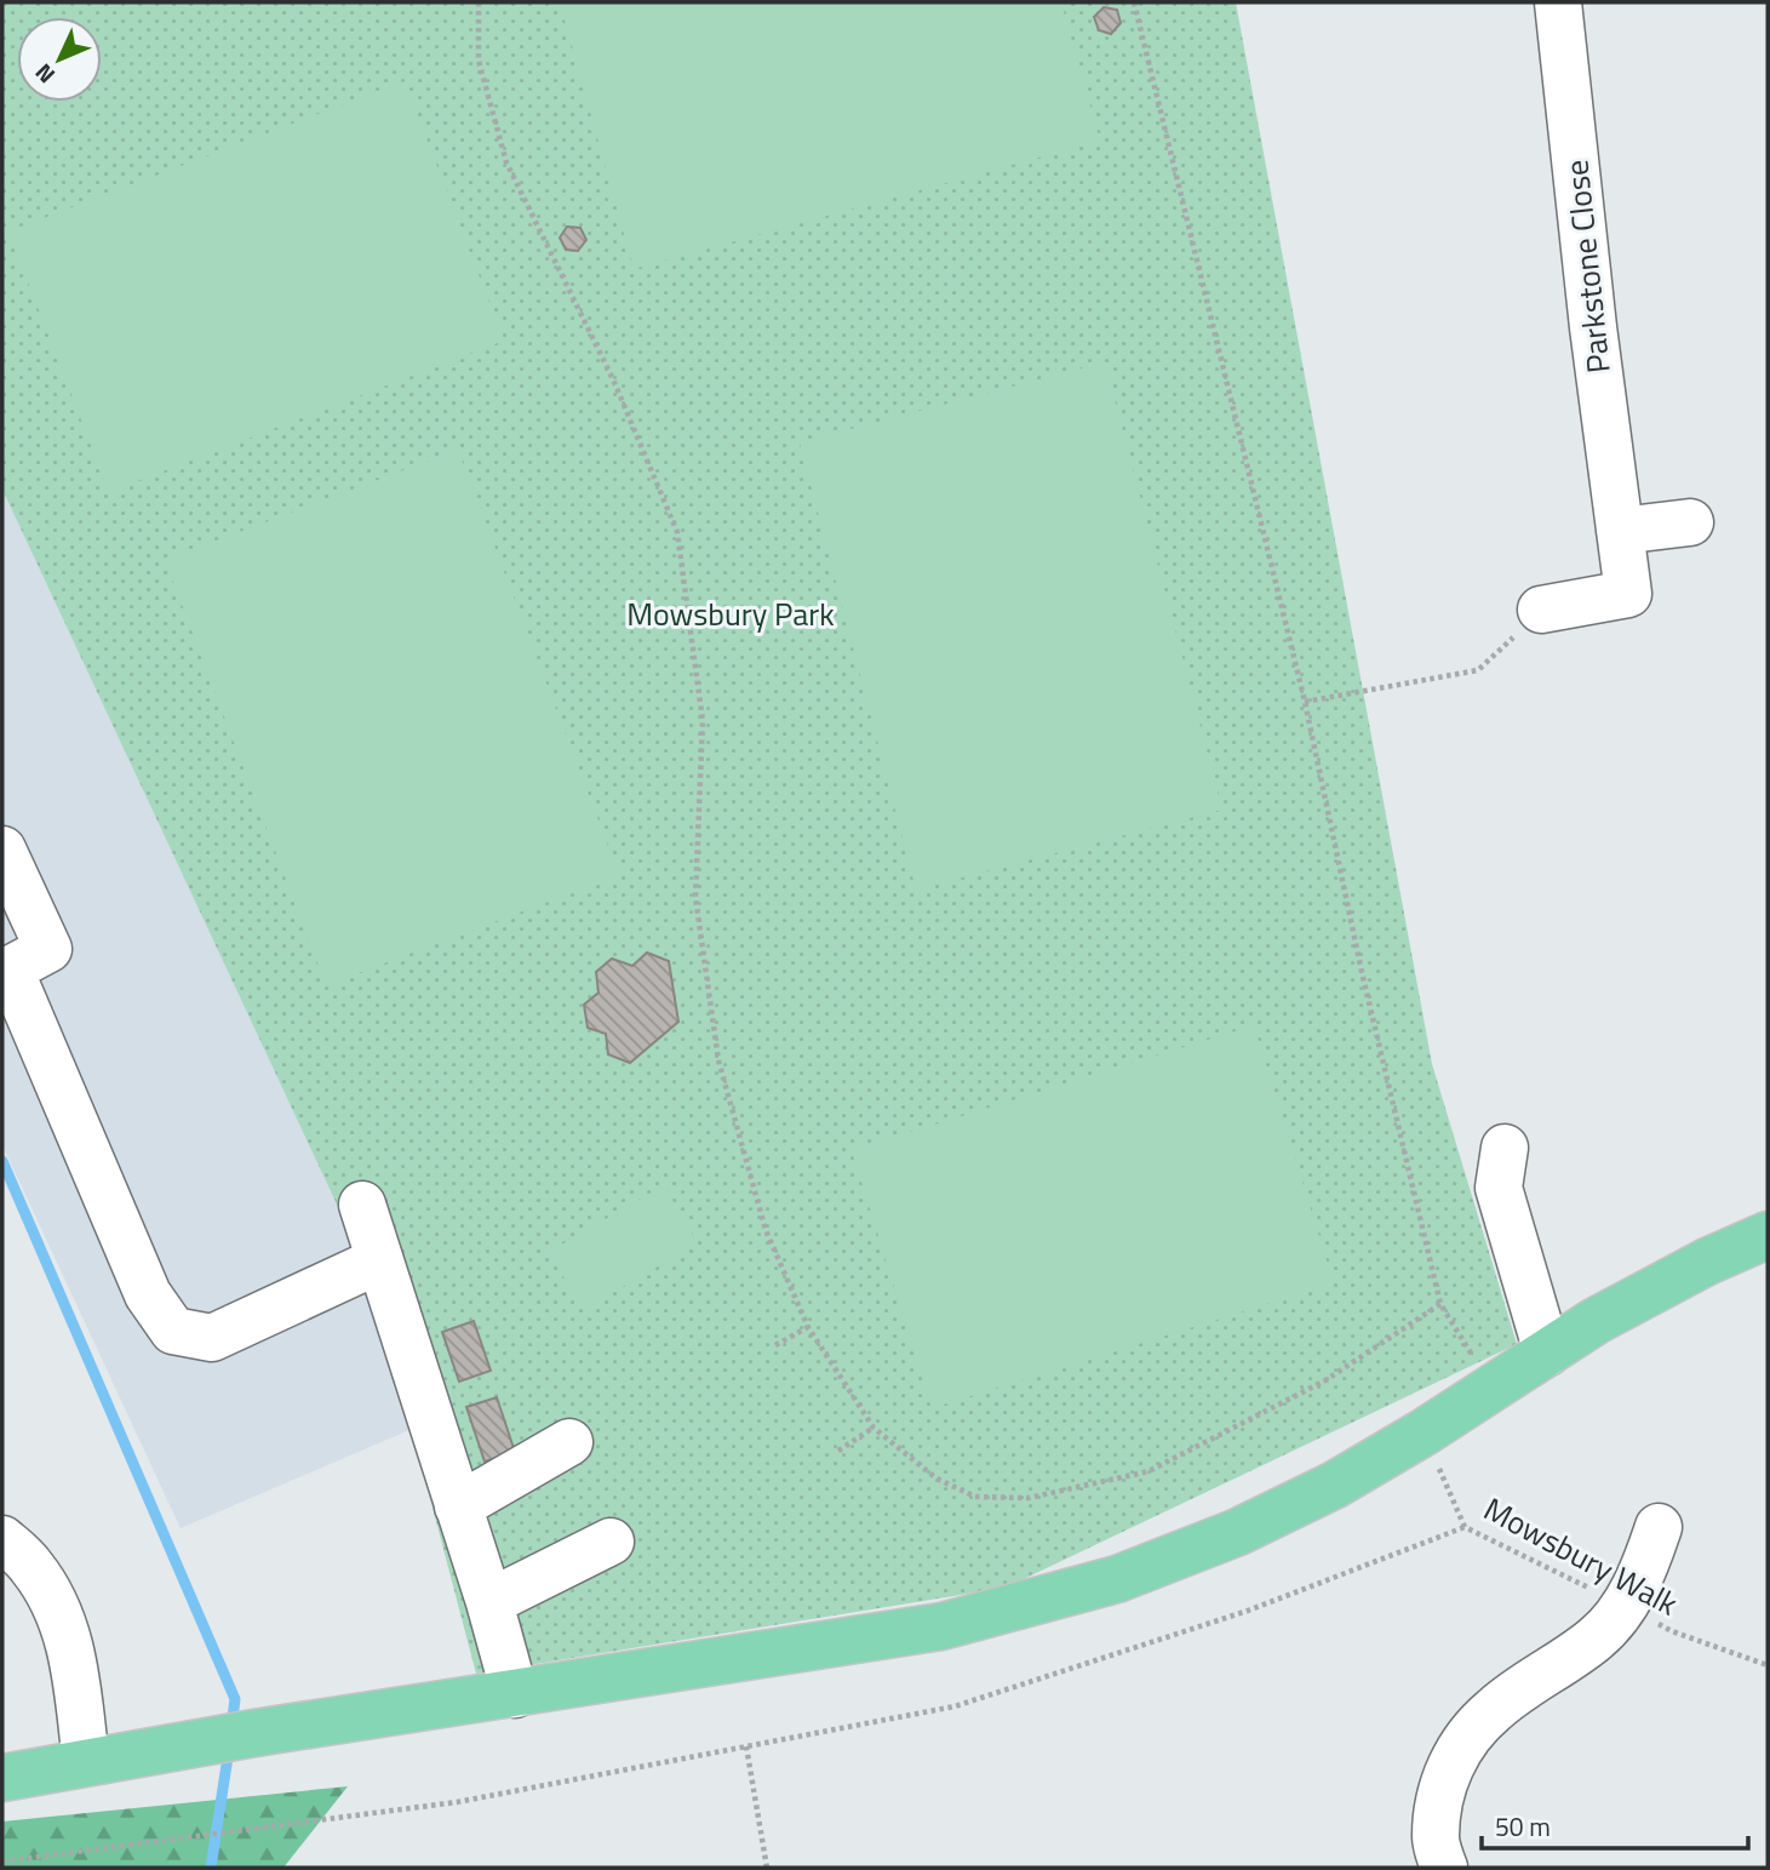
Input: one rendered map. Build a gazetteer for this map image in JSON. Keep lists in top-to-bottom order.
{
  "streets": {
    "street": ["Parkstone Close"],
    "path": ["Mowsbury Walk"]
  },
  "parks": ["Mowsbury Park"],
  "scale_bar": "50 m",
  "north": "bottom left"
}
